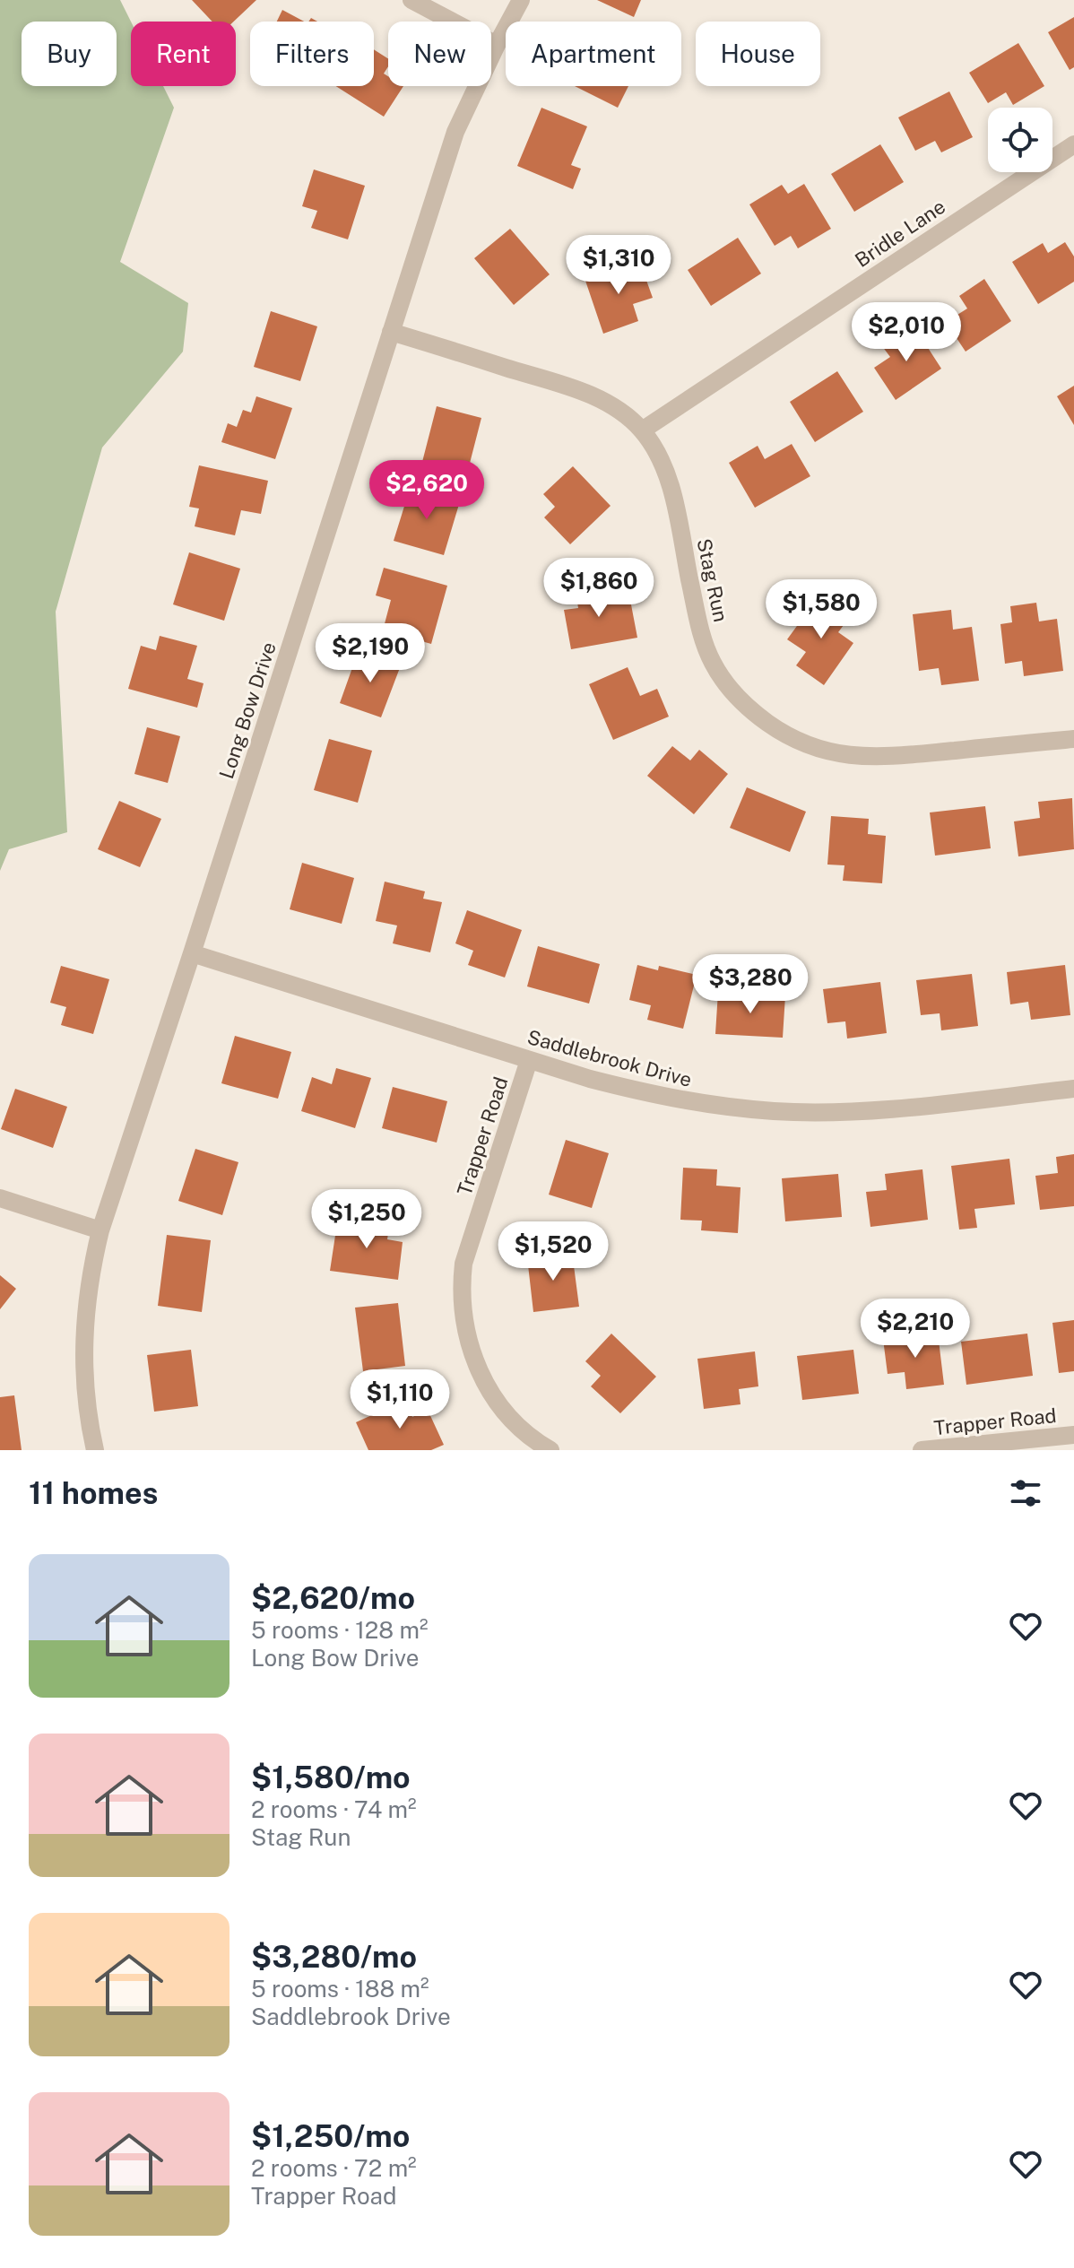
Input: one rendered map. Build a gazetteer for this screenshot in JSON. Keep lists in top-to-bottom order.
{
  "streets": {
    "street": [
      "Bridle Lane",
      "Stag Run",
      "Long Bow Drive",
      "Saddlebrook Drive",
      "Trapper Road"
    ]
  },
  "crossings": [
    ["Bridle Lane", "Stag Run"],
    ["Stag Run", "Long Bow Drive"],
    ["Long Bow Drive", "Saddlebrook Drive"],
    ["Saddlebrook Drive", "Trapper Road"]
  ],
  "page": {
    "chip": [
      "Buy",
      "Rent",
      "Filters",
      "New",
      "Apartment",
      "House"
    ],
    "price": [
      "$1,310",
      "$2,010",
      "$2,620",
      "$1,860",
      "$1,580",
      "$2,190",
      "$3,280",
      "$1,250",
      "$1,520",
      "$2,210",
      "$1,110"
    ],
    "heading": "11 homes",
    "list": [
      {
        "name": "$2,620/mo",
        "note": "5 rooms · 128 m² · Long Bow Drive"
      },
      {
        "name": "$1,580/mo",
        "note": "2 rooms · 74 m² · Stag Run"
      },
      {
        "name": "$3,280/mo",
        "note": "5 rooms · 188 m² · Saddlebrook Drive"
      },
      {
        "name": "$1,250/mo",
        "note": "2 rooms · 72 m² · Trapper Road"
      }
    ]
  }
}
